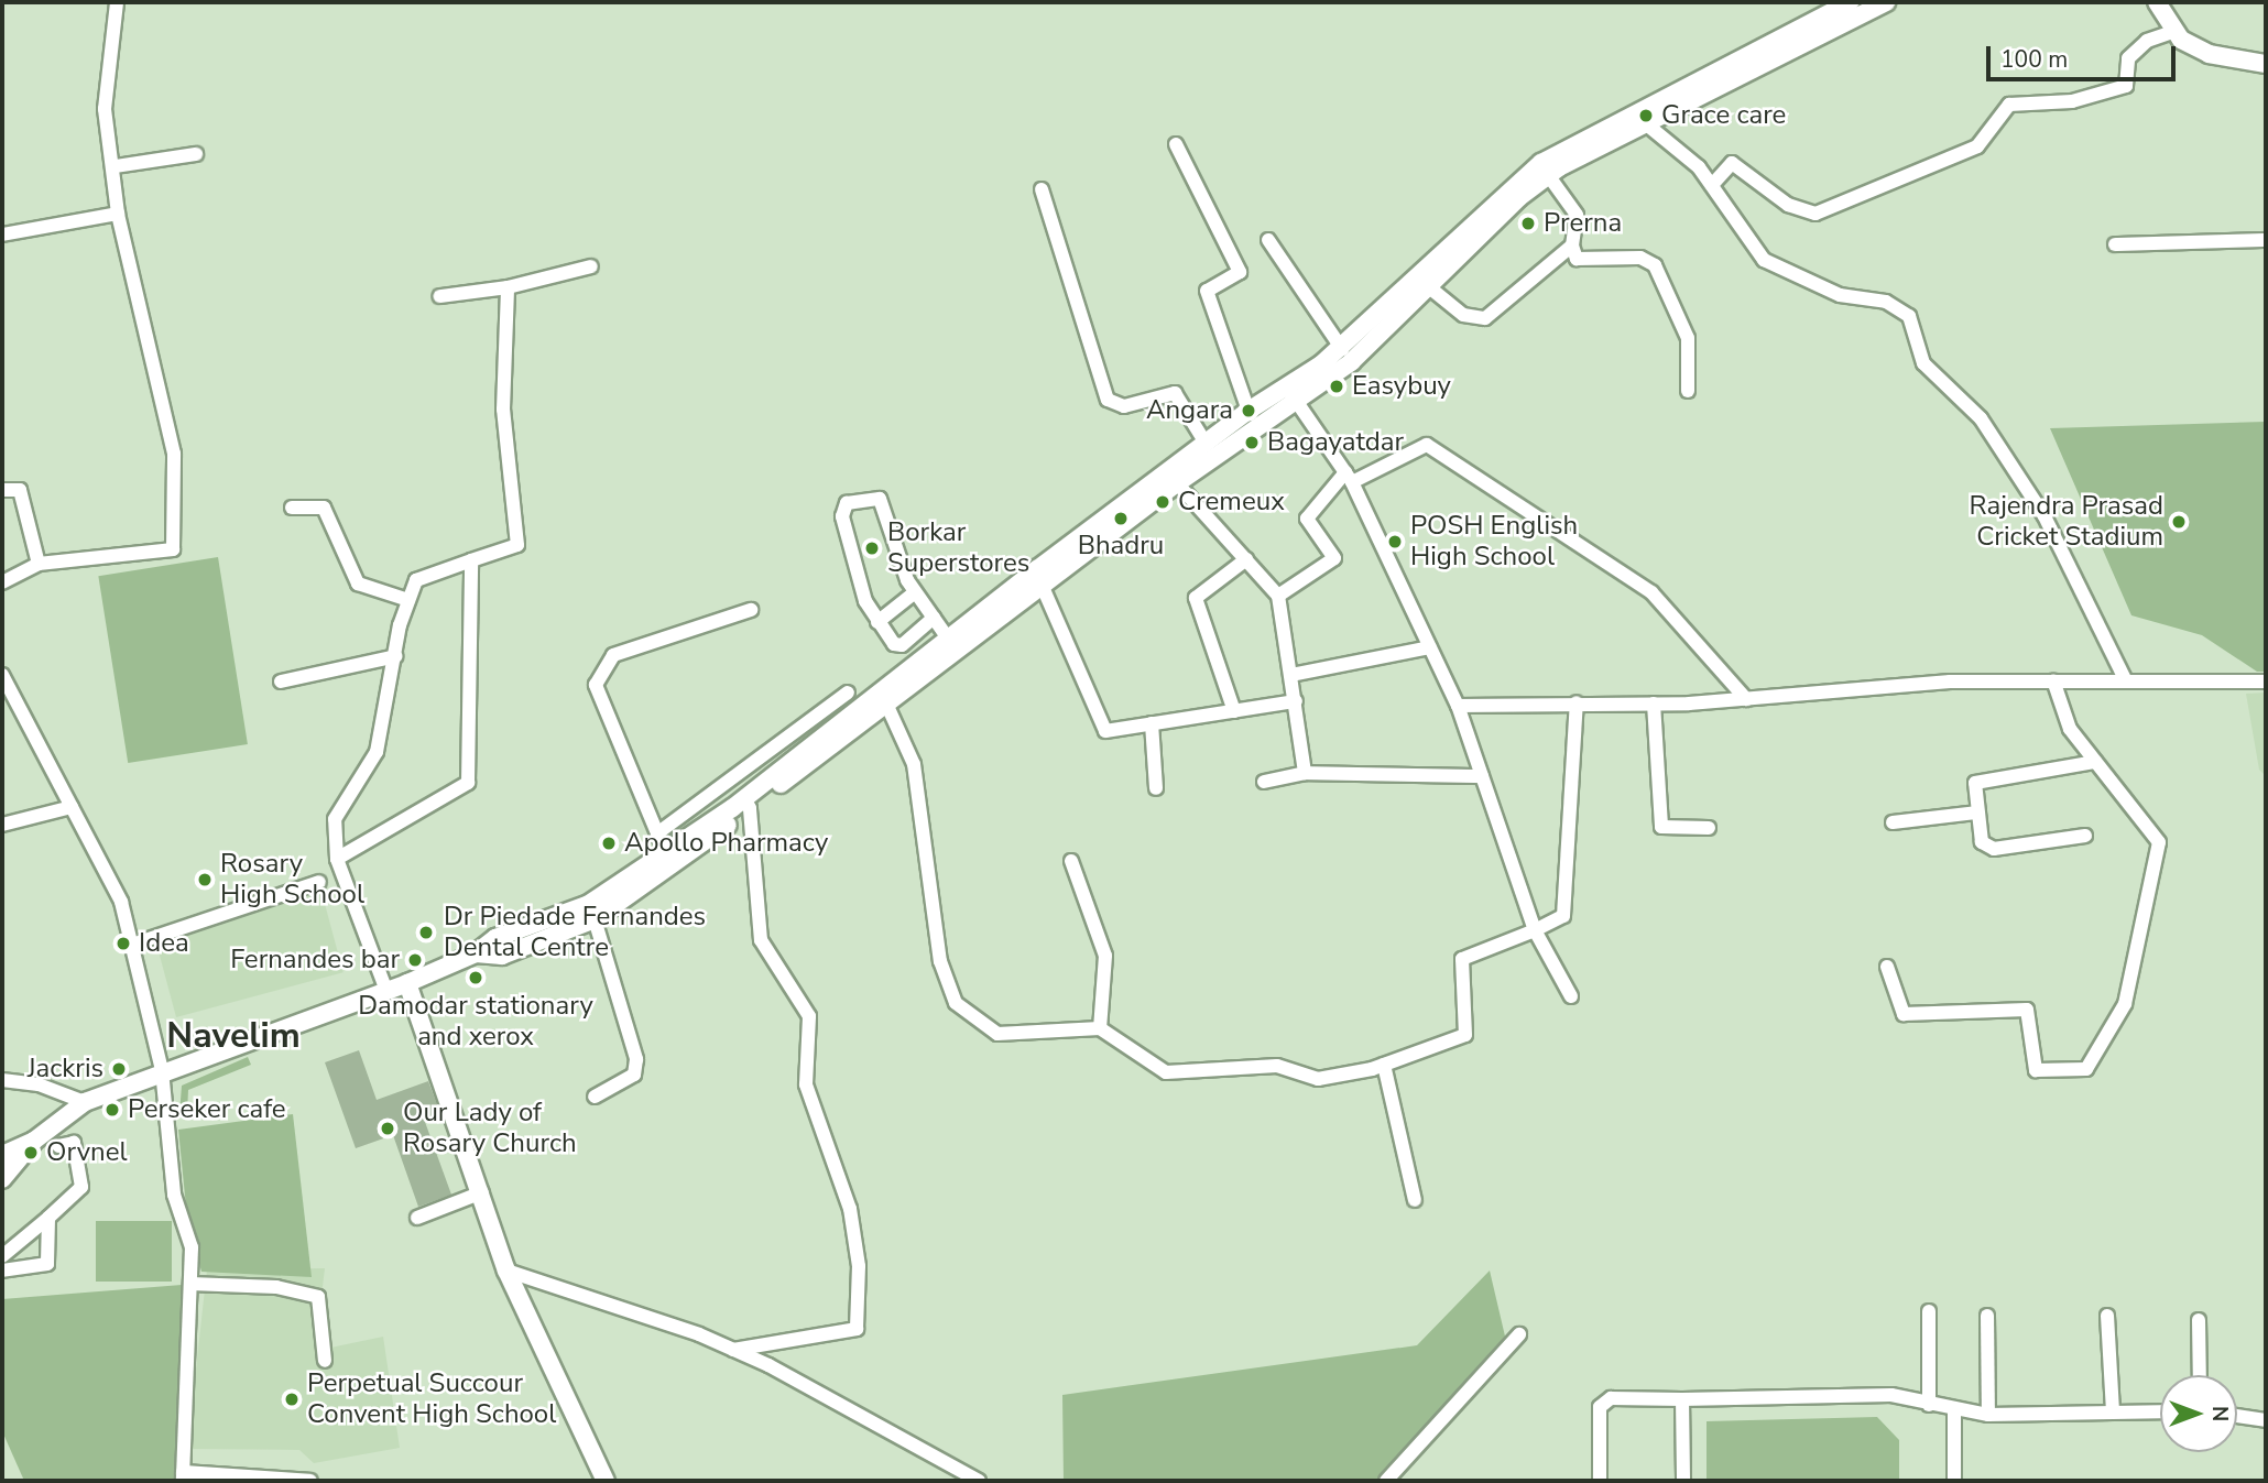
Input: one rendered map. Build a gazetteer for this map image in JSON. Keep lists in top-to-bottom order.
{
  "districts": ["Navelim"],
  "places": [
    "Grace care",
    "Prerna",
    "Easybuy",
    "Angara",
    "Bagayatdar",
    "Cremeux",
    "Bhadru",
    "Rajendra Prasad Cricket Stadium",
    "POSH English High School",
    "Borkar Superstores",
    "Apollo Pharmacy",
    "Rosary High School",
    "Dr Piedade Fernandes Dental Centre",
    "Idea",
    "Fernandes bar",
    "Damodar stationary and xerox",
    "Jackris",
    "Perseker cafe",
    "Our Lady of Rosary Church",
    "Orvnel",
    "Perpetual Succour Convent High School"
  ],
  "scale_bar": "100 m",
  "north": "right"
}
